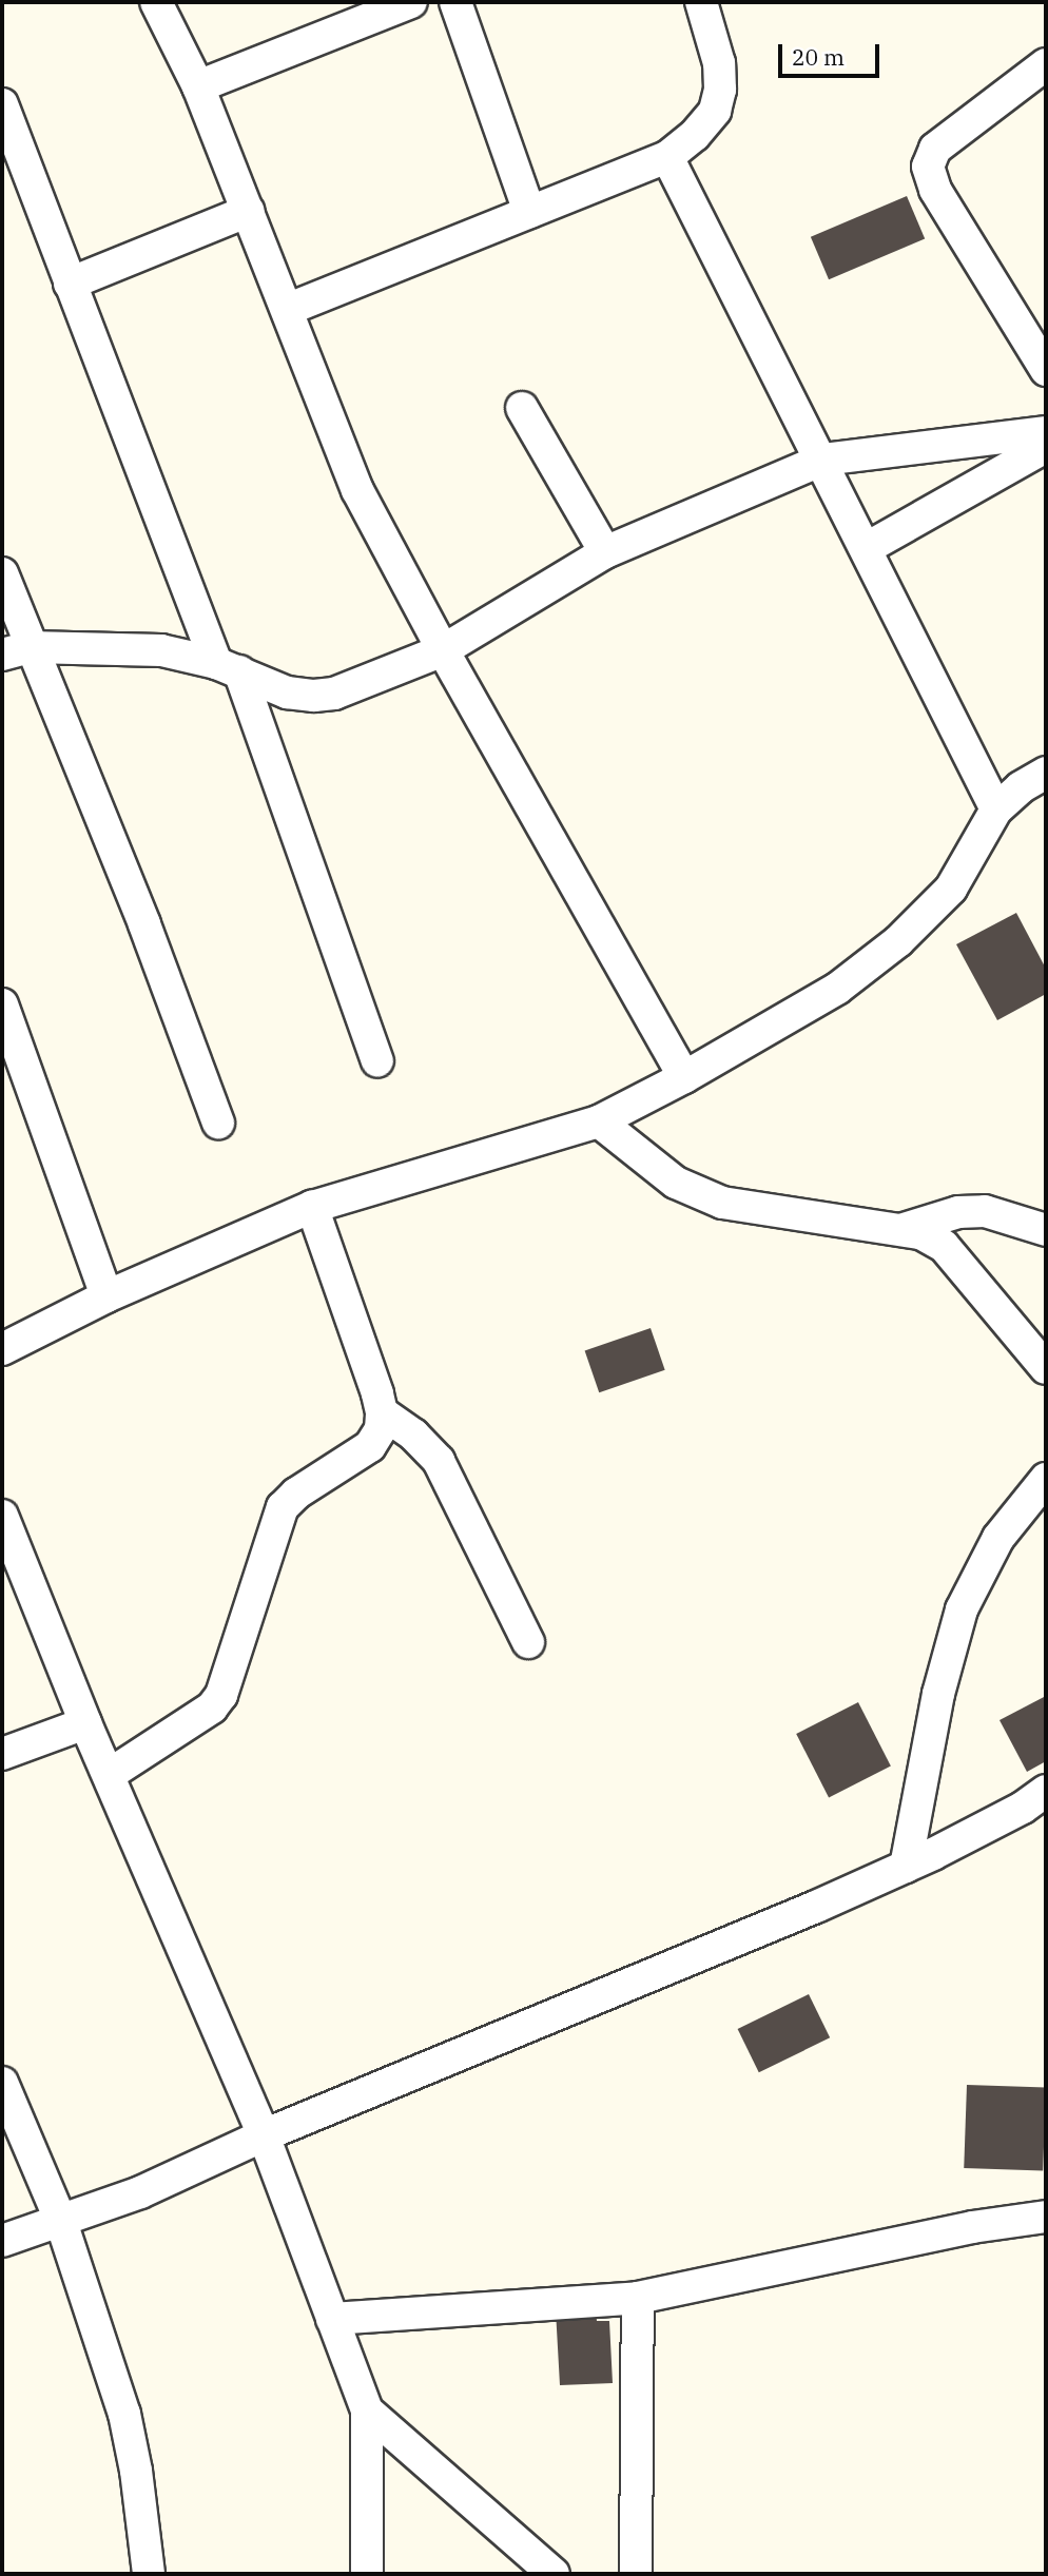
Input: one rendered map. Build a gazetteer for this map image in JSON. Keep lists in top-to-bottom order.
{
  "scale_bar": "20 m"
}
